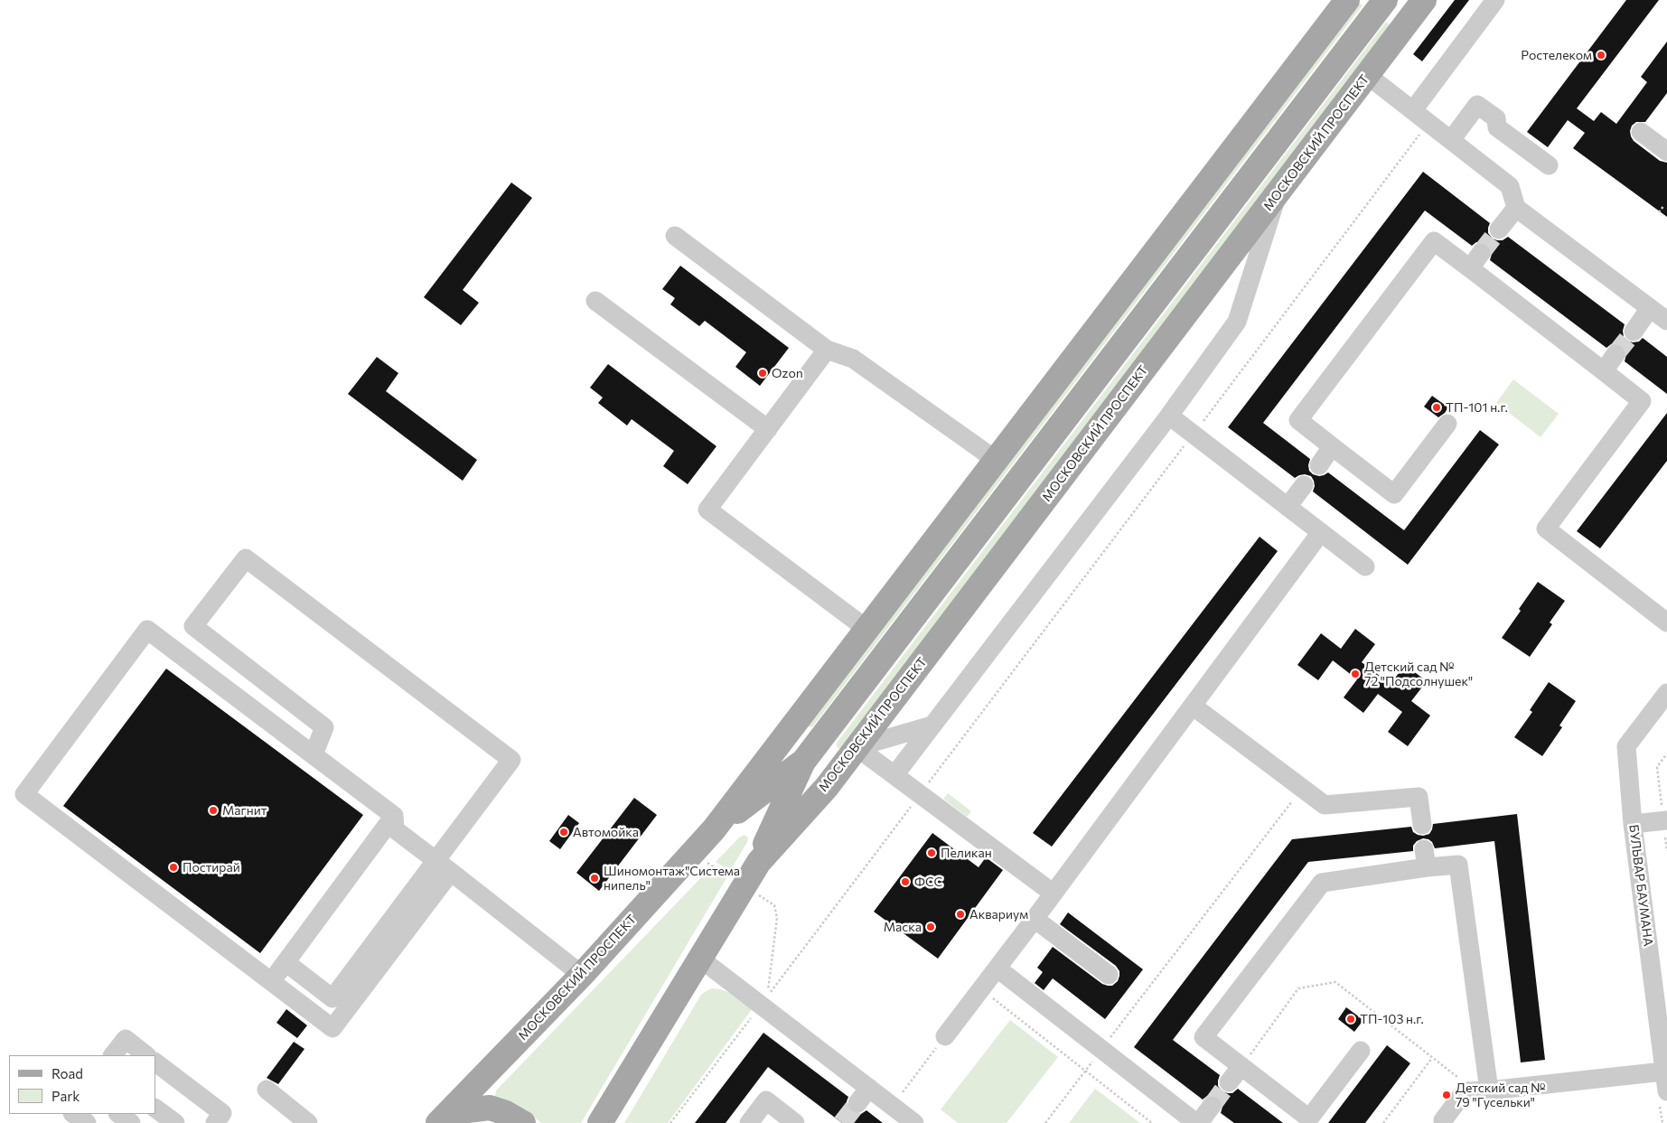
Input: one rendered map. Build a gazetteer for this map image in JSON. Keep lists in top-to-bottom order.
{
  "streets": {
    "main road": ["МОСКОВСКИЙ ПРОСПЕКТ"],
    "street": ["БУЛЬВАР БАУМАНА"]
  },
  "places": [
    "Ростелеком",
    "Ozon",
    "ТП-101 н.г.",
    "Детский сад № 72 \"Подсолнушек\"",
    "Магнит",
    "Автомойка",
    "Пеликан",
    "Постирай",
    "Шиномонтаж\"Система нипель\"",
    "ФСС",
    "Аквариум",
    "Маска",
    "ТП-103 н.г.",
    "Детский сад № 79 \"Гусельки\""
  ],
  "legend": ["Road", "Park"]
}
